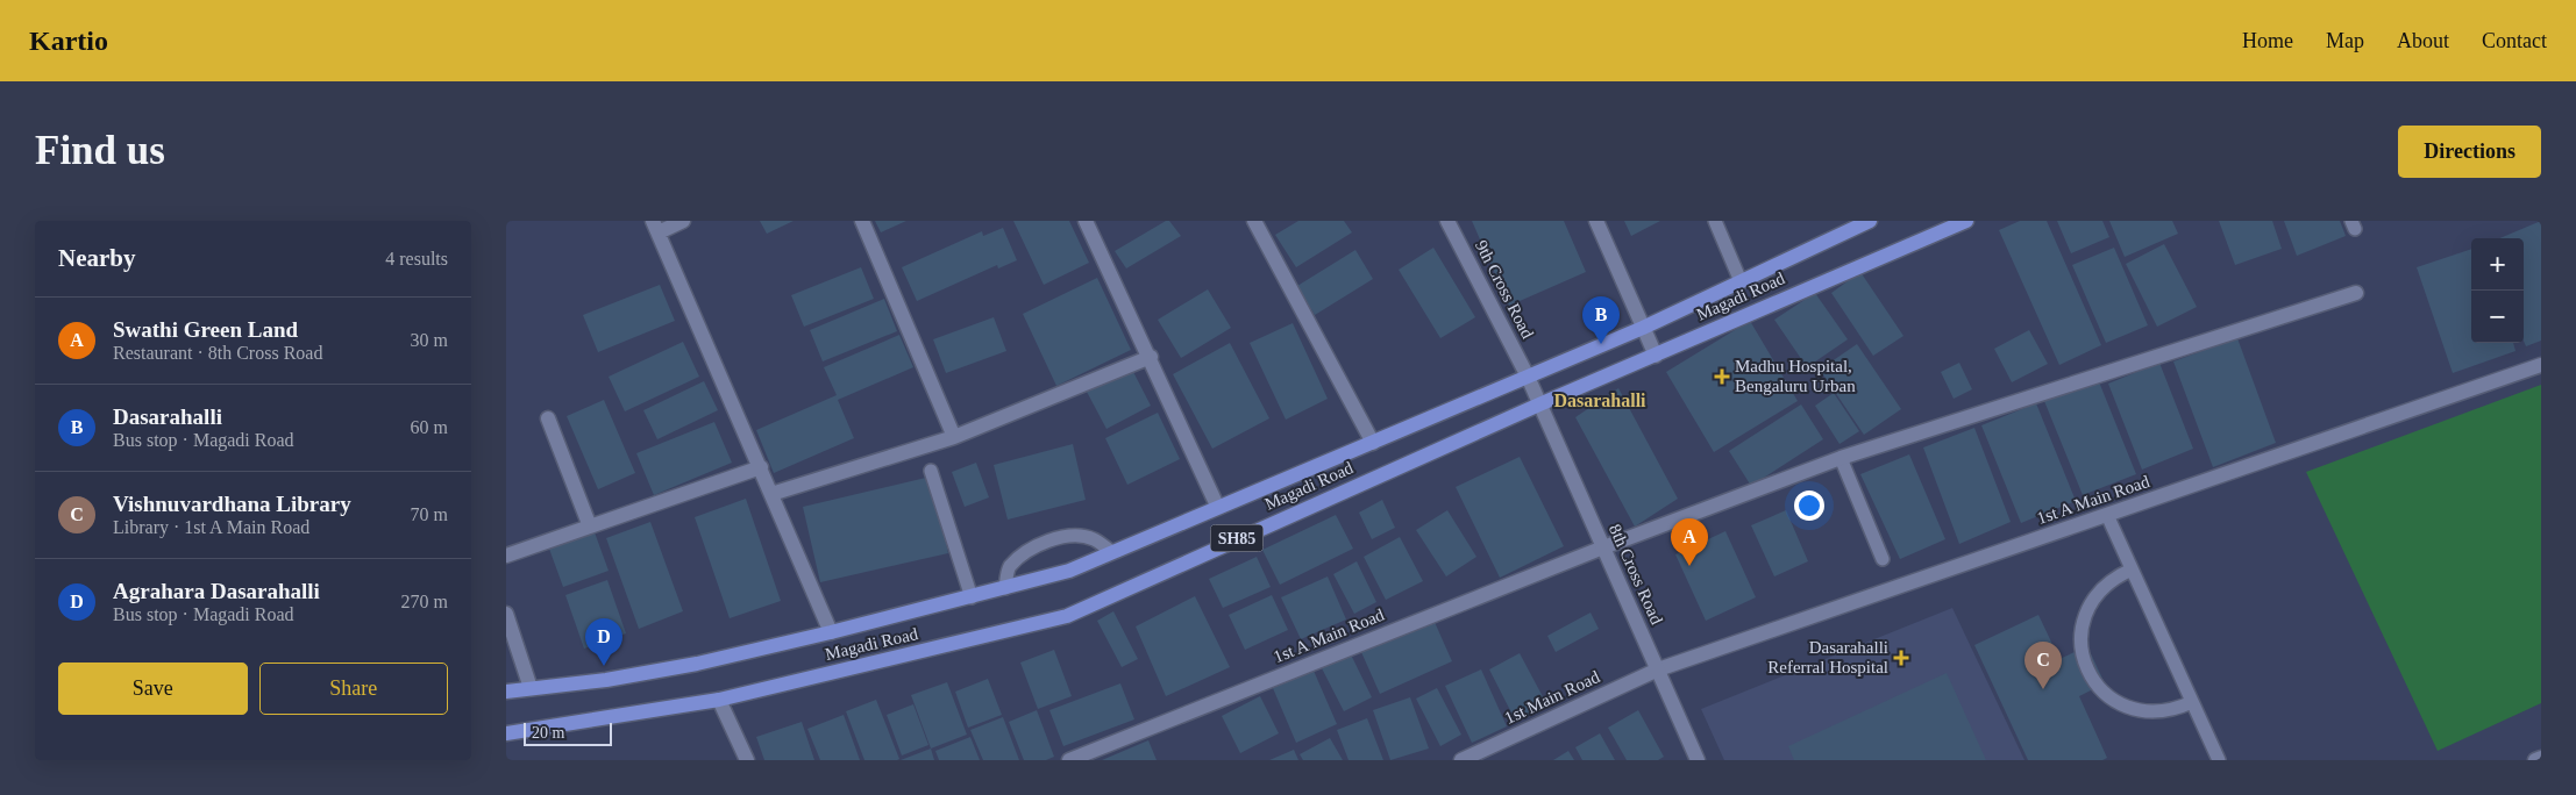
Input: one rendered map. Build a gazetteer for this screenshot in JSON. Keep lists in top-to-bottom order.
{
  "streets": {
    "main road": ["Magadi Road", "SH85"],
    "street": [
      "9th Cross Road",
      "1st A Main Road",
      "8th Cross Road",
      "1st Main Road"
    ]
  },
  "crossings": [
    ["9th Cross Road", "Magadi Road"],
    ["9th Cross Road", "8th Cross Road"],
    ["Magadi Road", "8th Cross Road"],
    ["1st A Main Road", "8th Cross Road"],
    ["1st A Main Road", "1st Main Road"],
    ["8th Cross Road", "1st Main Road"]
  ],
  "districts": ["Dasarahalli"],
  "places": {
    "health": ["Madhu Hospital, Bengaluru Urban", "Dasarahalli Referral Hospital"]
  },
  "scale_bar": "20 m",
  "page": {
    "header": "Kartio",
    "nav": [
      "Home",
      "Map",
      "About",
      "Contact"
    ],
    "buttons": [
      "Directions",
      ["Save", "Share"]
    ],
    "title": "Find us",
    "heading": ["Nearby", "4 results"],
    "map_buttons": ["+", "−"],
    "list": [
      {
        "mark": "A",
        "name": "Swathi Green Land",
        "note": "Restaurant · 8th Cross Road",
        "value": "30 m"
      },
      {
        "mark": "B",
        "name": "Dasarahalli",
        "note": "Bus stop · Magadi Road",
        "value": "60 m"
      },
      {
        "mark": "C",
        "name": "Vishnuvardhana Library",
        "note": "Library · 1st A Main Road",
        "value": "70 m"
      },
      {
        "mark": "D",
        "name": "Agrahara Dasarahalli",
        "note": "Bus stop · Magadi Road",
        "value": "270 m"
      }
    ],
    "pins": [
      "B",
      "A",
      "D",
      "C"
    ],
    "scale": "20 m"
  }
}
